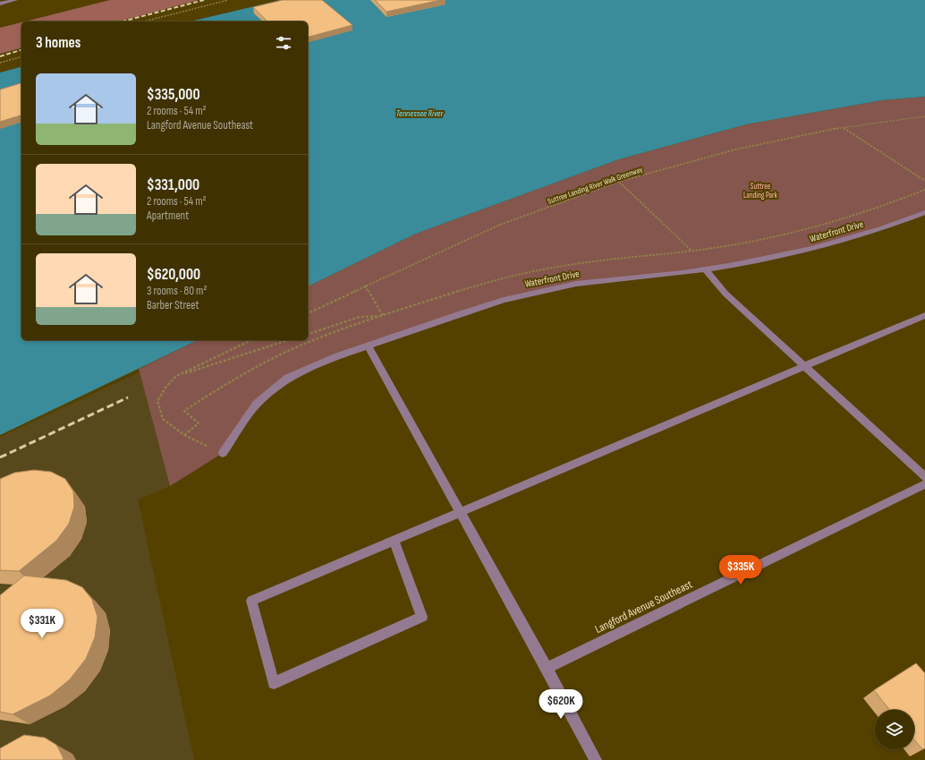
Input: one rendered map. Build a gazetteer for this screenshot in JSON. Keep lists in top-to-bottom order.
{
  "streets": {
    "street": ["Waterfront Drive", "Langford Avenue Southeast"],
    "path": ["Suttree Landing River Walk Greenway"]
  },
  "water": ["Tennessee River"],
  "parks": ["Suttree Landing Park"],
  "page": {
    "heading": "3 homes",
    "list": [
      {
        "name": "$335,000",
        "note": "2 rooms · 54 m² · Langford Avenue Southeast"
      },
      {
        "name": "$331,000",
        "note": "2 rooms · 54 m² · Apartment"
      },
      {
        "name": "$620,000",
        "note": "3 rooms · 80 m² · Barber Street"
      }
    ],
    "price": ["$335K", "$331K", "$620K"]
  }
}
